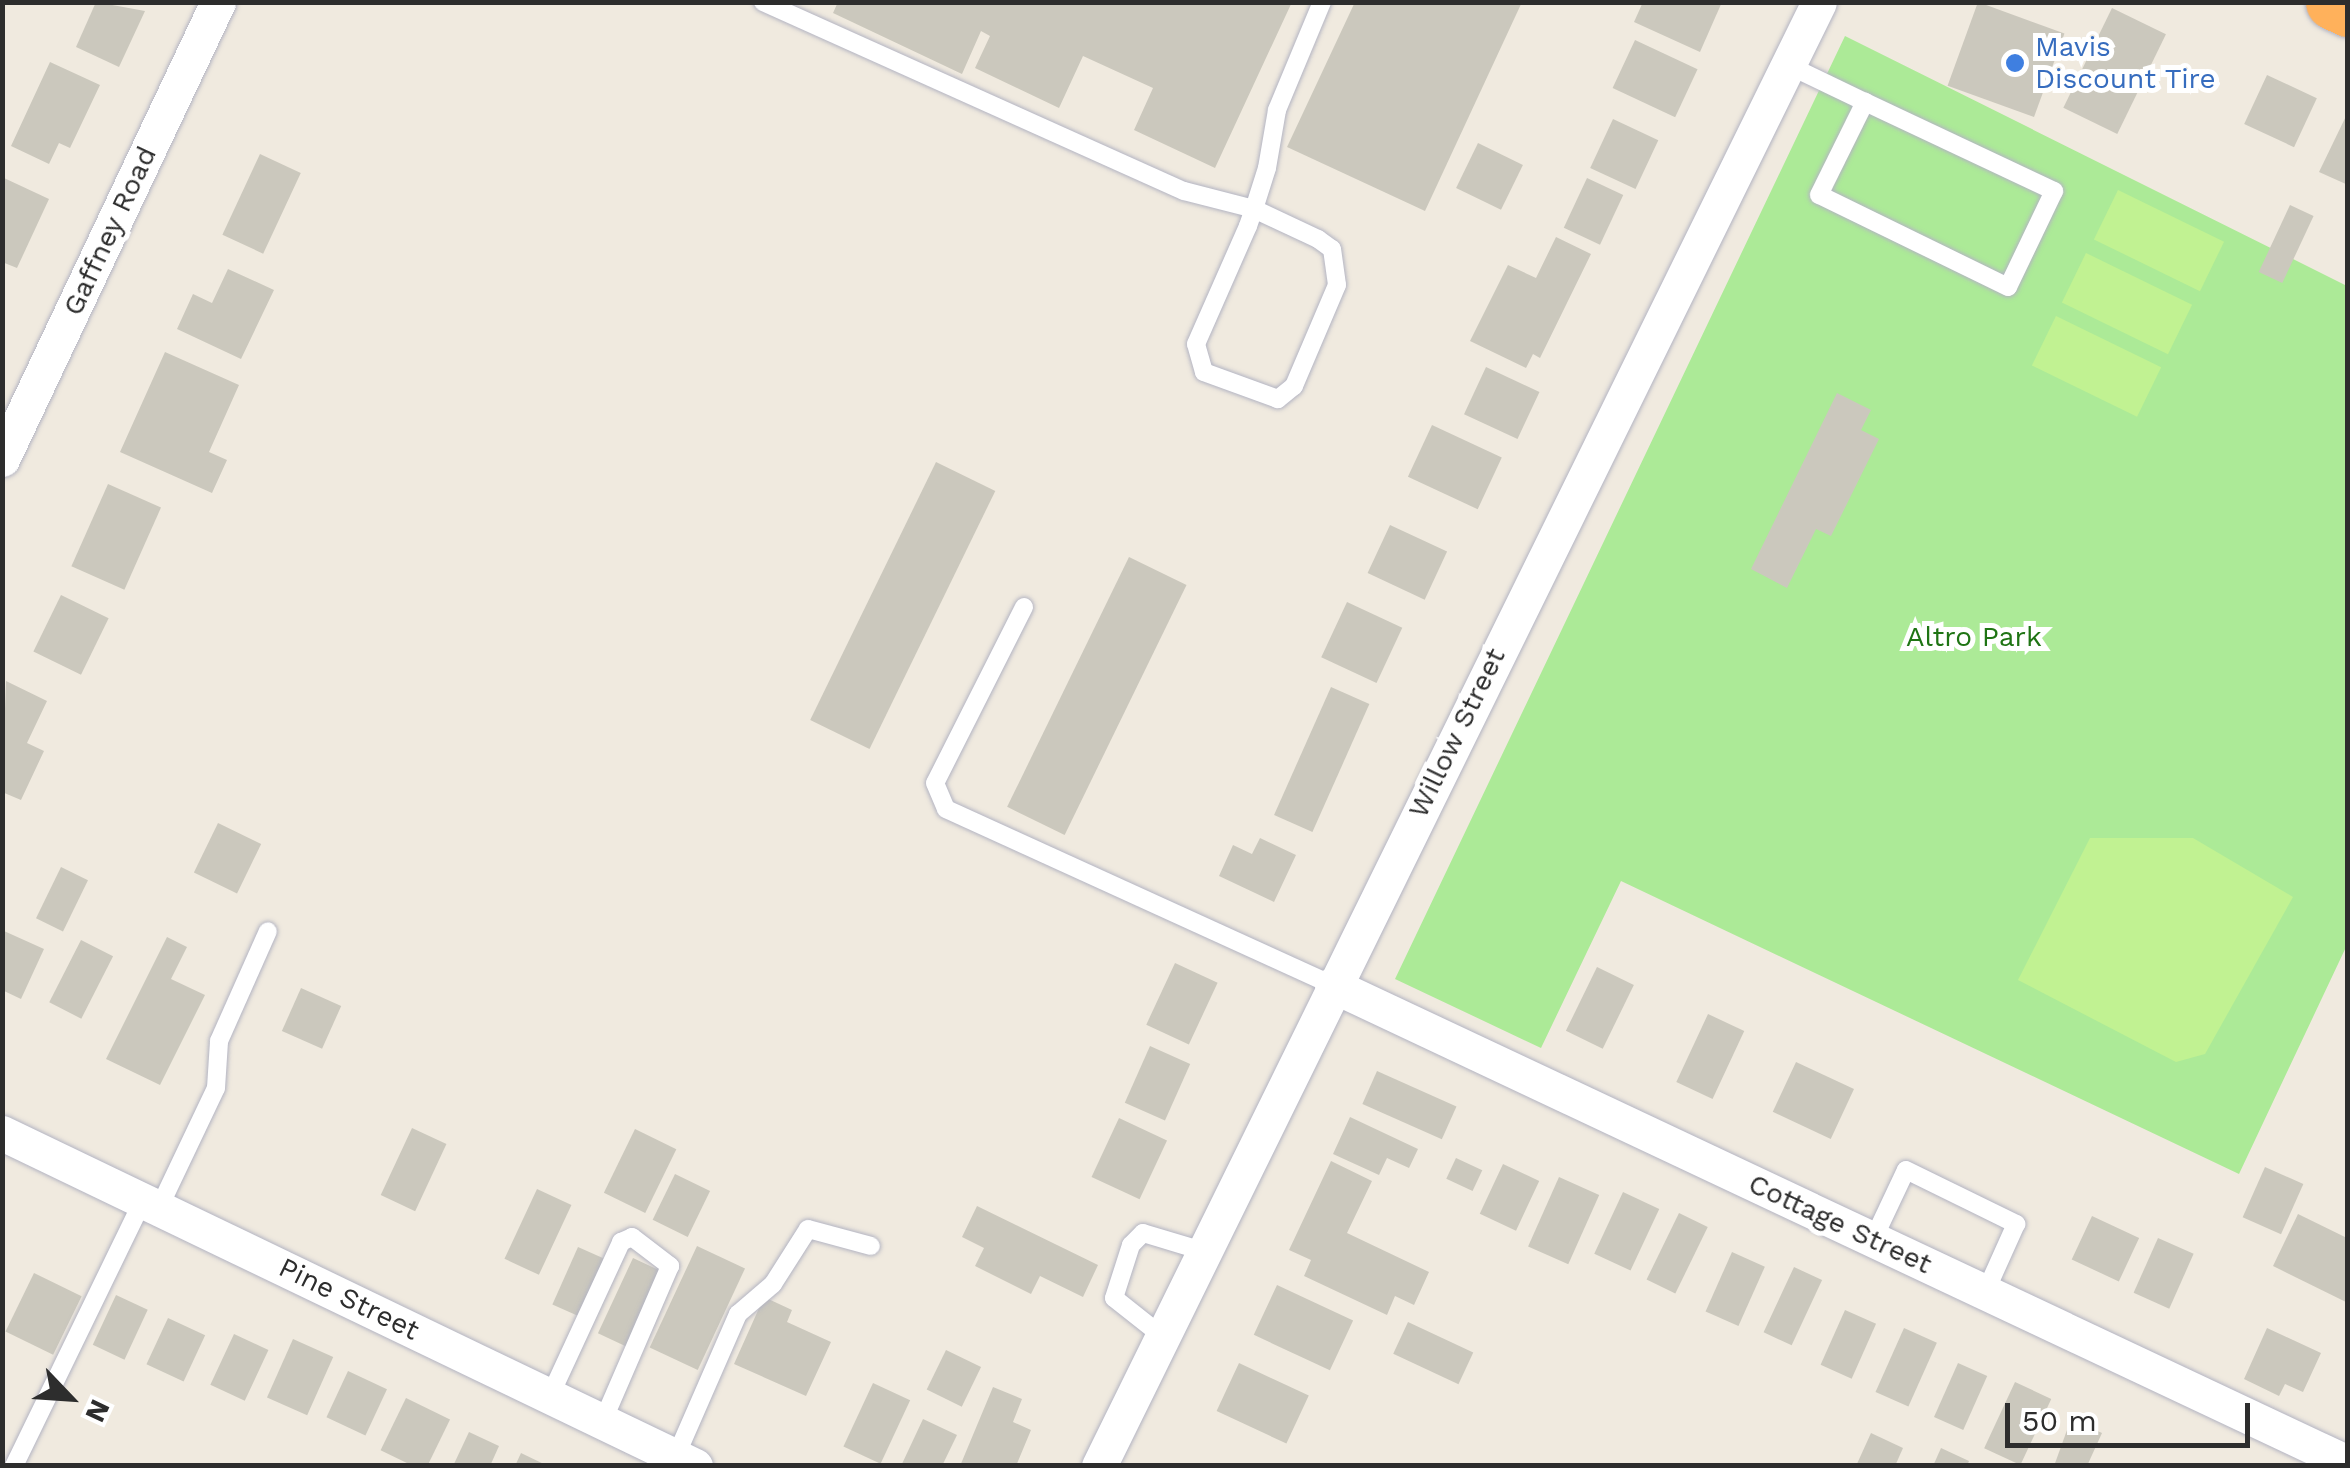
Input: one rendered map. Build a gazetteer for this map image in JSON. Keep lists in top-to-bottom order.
{
  "streets": {
    "street": [
      "Gaffney Road",
      "Willow Street",
      "Cottage Street",
      "Pine Street"
    ]
  },
  "crossings": [
    ["Willow Street", "Cottage Street"]
  ],
  "parks": ["Altro Park"],
  "places": ["Mavis Discount Tire"],
  "scale_bar": "50 m",
  "north": "bottom right"
}
